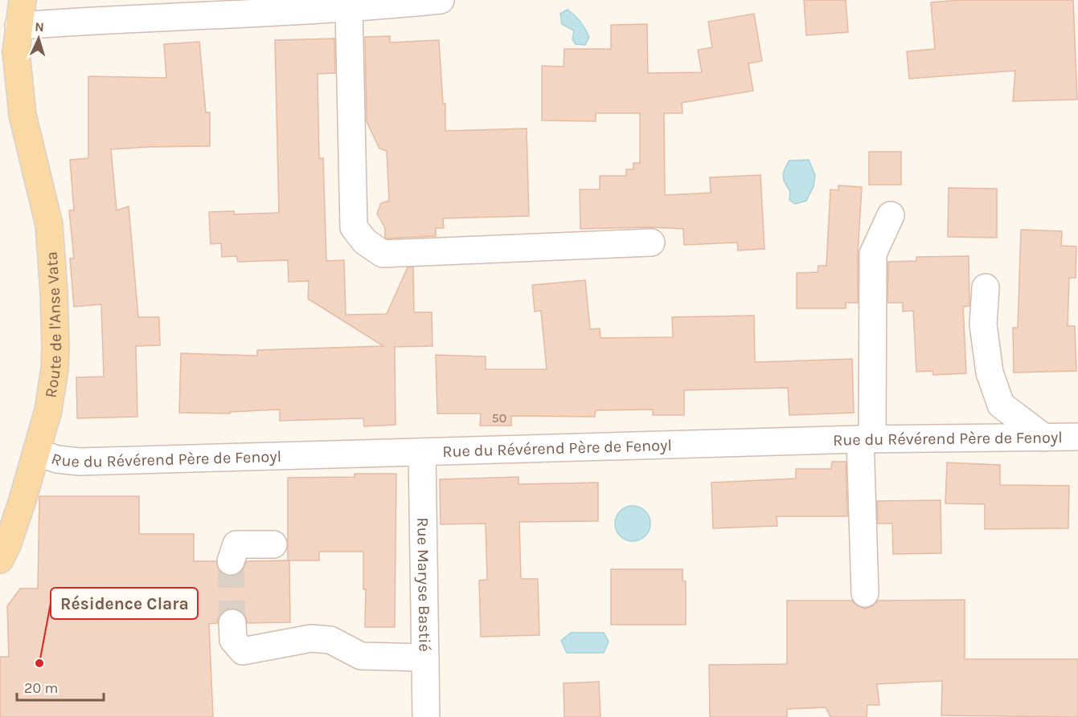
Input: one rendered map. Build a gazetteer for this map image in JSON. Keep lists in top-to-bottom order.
{
  "streets": {
    "main road": ["Route de l'Anse Vata"],
    "street": ["Rue du Révérend Père de Fenoyl", "Rue Maryse Bastié"]
  },
  "crossings": [
    ["Route de l'Anse Vata", "Rue du Révérend Père de Fenoyl"],
    ["Rue du Révérend Père de Fenoyl", "Rue Maryse Bastié"]
  ],
  "places": ["Résidence Clara"],
  "house_numbers": ["50"],
  "scale_bar": "20 m",
  "north": "top"
}
